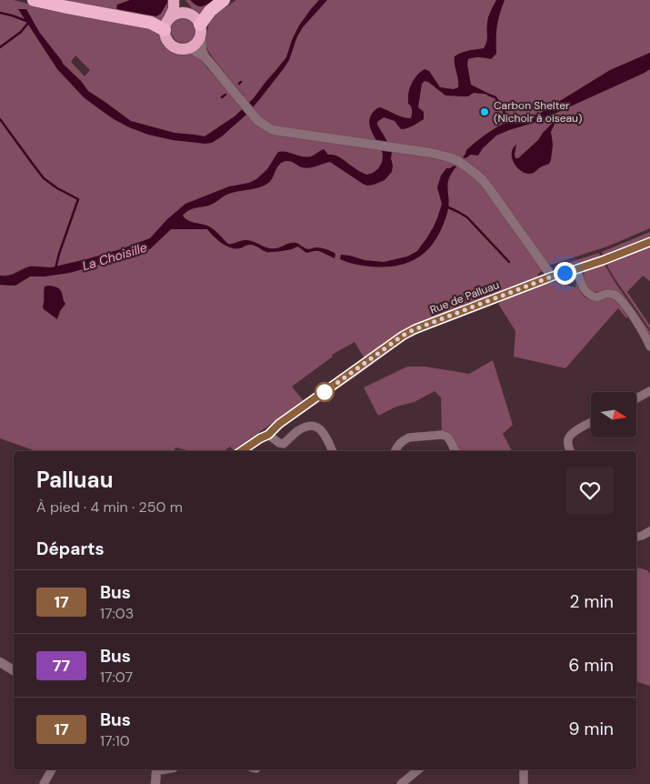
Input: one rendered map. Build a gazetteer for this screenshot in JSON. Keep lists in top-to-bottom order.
{
  "streets": {
    "street": ["Rue de Palluau"]
  },
  "water": ["La Choisille"],
  "places": ["Carbon Shelter (Nichoir à oiseau)"],
  "lines": ["bus line 17"],
  "north": "right",
  "page": {
    "heading": [
      ["Palluau", "À pied · 4 min · 250 m"],
      "Départs"
    ],
    "list": [
      {
        "mark": "17",
        "name": "Bus",
        "note": "17:03",
        "value": "2 min"
      },
      {
        "mark": "77",
        "name": "Bus",
        "note": "17:07",
        "value": "6 min"
      },
      {
        "mark": "17",
        "name": "Bus",
        "note": "17:10",
        "value": "9 min"
      }
    ]
  }
}
